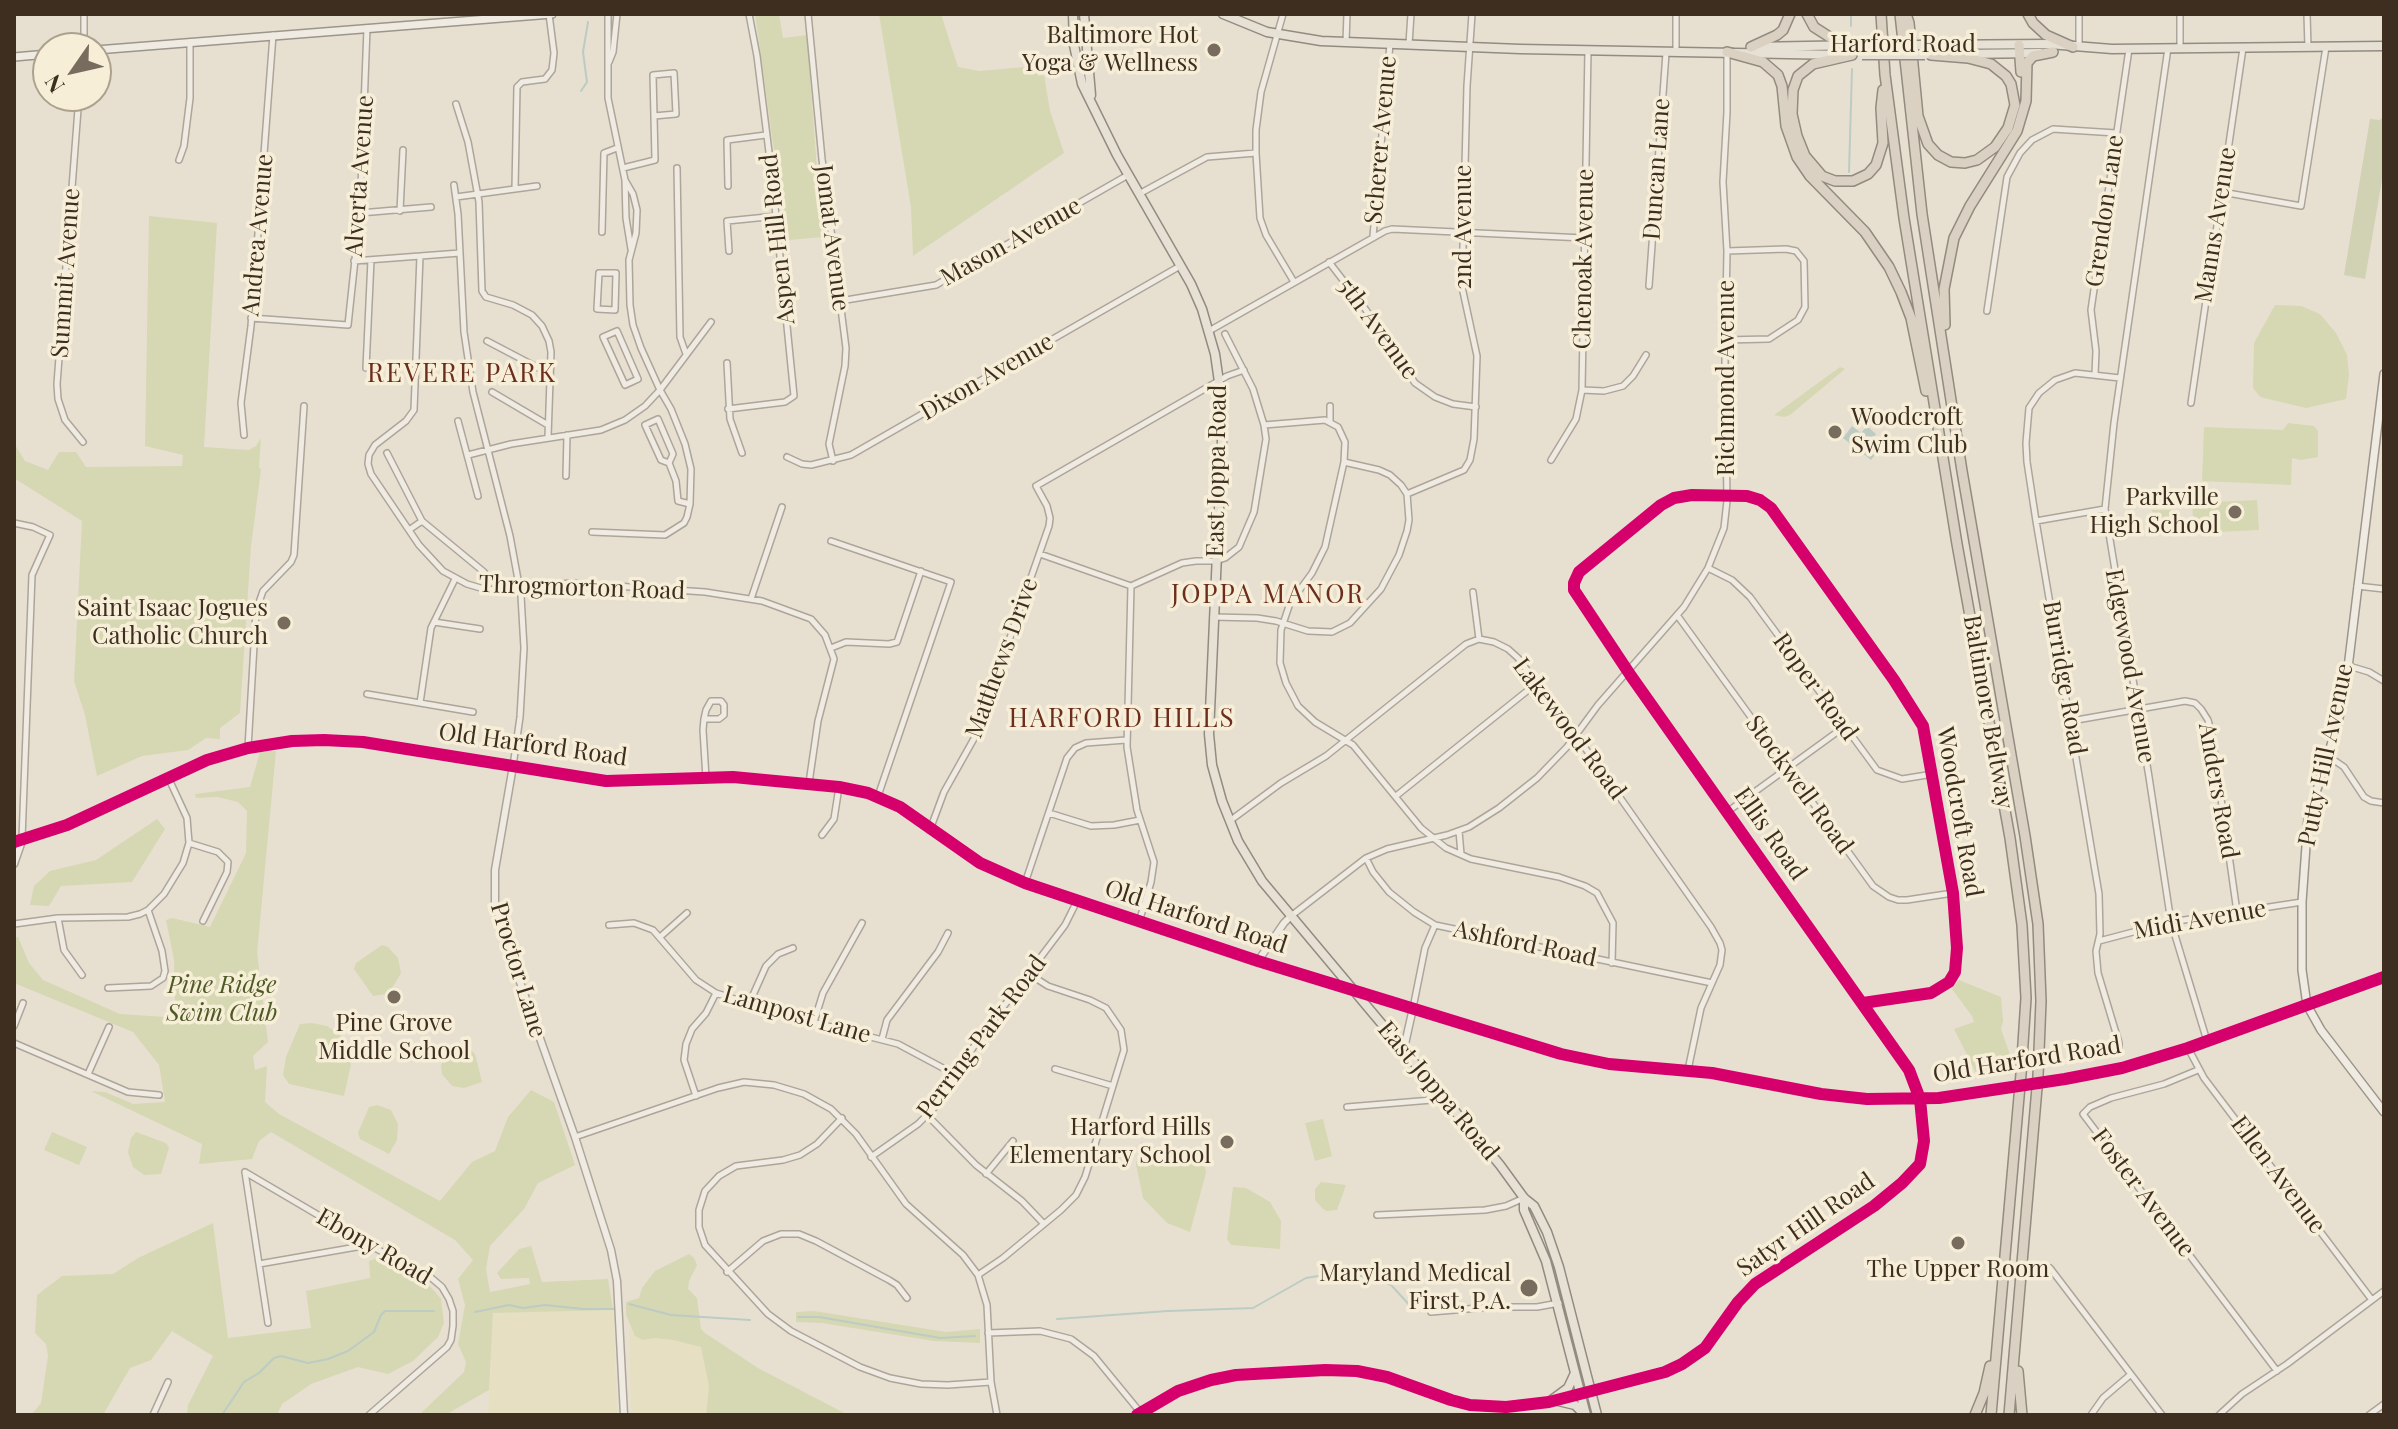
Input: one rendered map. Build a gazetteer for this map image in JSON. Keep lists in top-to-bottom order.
{
  "streets": {
    "highway": ["Baltimore Beltway"],
    "main road": ["Harford Road", "East Joppa Road", "Putty Hill Avenue"],
    "street": [
      "Scherer Avenue",
      "Duncan Lane",
      "Alverta Avenue",
      "Grendon Lane",
      "Manns Avenue",
      "2nd Avenue",
      "Andrea Avenue",
      "Jomat Avenue",
      "Aspen Hill Road",
      "Mason Avenue",
      "Chenoak Avenue",
      "Summit Avenue",
      "5th Avenue",
      "Dixon Avenue",
      "Richmond Avenue",
      "Throgmorton Road",
      "Matthews Drive",
      "Edgewood Avenue",
      "Burridge Road",
      "Roper Road",
      "Lakewood Road",
      "Old Harford Road",
      "Stockwell Road",
      "Anders Road",
      "Woodcroft Road",
      "Ellis Road",
      "Midi Avenue",
      "Ashford Road",
      "Proctor Lane",
      "Lampost Lane",
      "Perring Park Road",
      "Ellen Avenue",
      "Foster Avenue",
      "Satyr Hill Road",
      "Ebony Road"
    ]
  },
  "crossings": [
    ["Harford Road", "Scherer Avenue"],
    ["Harford Road", "Duncan Lane"],
    ["Harford Road", "Grendon Lane"],
    ["Harford Road", "Manns Avenue"],
    ["Harford Road", "2nd Avenue"],
    ["Harford Road", "Chenoak Avenue"],
    ["Harford Road", "Richmond Avenue"],
    ["Harford Road", "Edgewood Avenue"],
    ["Alverta Avenue", "Andrea Avenue"],
    ["Grendon Lane", "Burridge Road"],
    ["2nd Avenue", "5th Avenue"],
    ["Jomat Avenue", "Mason Avenue"],
    ["Jomat Avenue", "Dixon Avenue"],
    ["Mason Avenue", "East Joppa Road"],
    ["Dixon Avenue", "East Joppa Road"],
    ["Richmond Avenue", "East Joppa Road"],
    ["Richmond Avenue", "Roper Road"],
    ["Richmond Avenue", "Lakewood Road"],
    ["Richmond Avenue", "Old Harford Road"],
    ["Richmond Avenue", "Stockwell Road"],
    ["Richmond Avenue", "Woodcroft Road"],
    ["Richmond Avenue", "Ellis Road"],
    ["Richmond Avenue", "Ashford Road"],
    ["East Joppa Road", "Matthews Drive"],
    ["East Joppa Road", "Old Harford Road"],
    ["East Joppa Road", "Satyr Hill Road"],
    ["Throgmorton Road", "Proctor Lane"],
    ["Matthews Drive", "Old Harford Road"],
    ["Edgewood Avenue", "Burridge Road"],
    ["Edgewood Avenue", "Old Harford Road"],
    ["Edgewood Avenue", "Anders Road"],
    ["Edgewood Avenue", "Midi Avenue"],
    ["Burridge Road", "Anders Road"],
    ["Burridge Road", "Midi Avenue"],
    ["Roper Road", "Woodcroft Road"],
    ["Lakewood Road", "Old Harford Road"],
    ["Lakewood Road", "Ashford Road"],
    ["Old Harford Road", "Putty Hill Avenue"],
    ["Old Harford Road", "Ellis Road"],
    ["Old Harford Road", "Proctor Lane"],
    ["Old Harford Road", "Perring Park Road"],
    ["Old Harford Road", "Ellen Avenue"],
    ["Old Harford Road", "Satyr Hill Road"],
    ["Putty Hill Avenue", "Midi Avenue"],
    ["Stockwell Road", "Woodcroft Road"],
    ["Anders Road", "Midi Avenue"],
    ["Woodcroft Road", "Ellis Road"],
    ["Ellis Road", "Satyr Hill Road"],
    ["Lampost Lane", "Perring Park Road"],
    ["Ellen Avenue", "Foster Avenue"]
  ],
  "districts": ["REVERE PARK", "JOPPA MANOR", "HARFORD HILLS"],
  "parks": ["Pine Ridge Swim Club"],
  "places": [
    "Baltimore Hot Yoga & Wellness",
    "Woodcroft Swim Club",
    "Parkville High School",
    "Saint Isaac Jogues Catholic Church",
    "Pine Grove Middle School",
    "Harford Hills Elementary School",
    "The Upper Room",
    "Maryland Medical First, P.A."
  ],
  "north": "bottom left"
}
